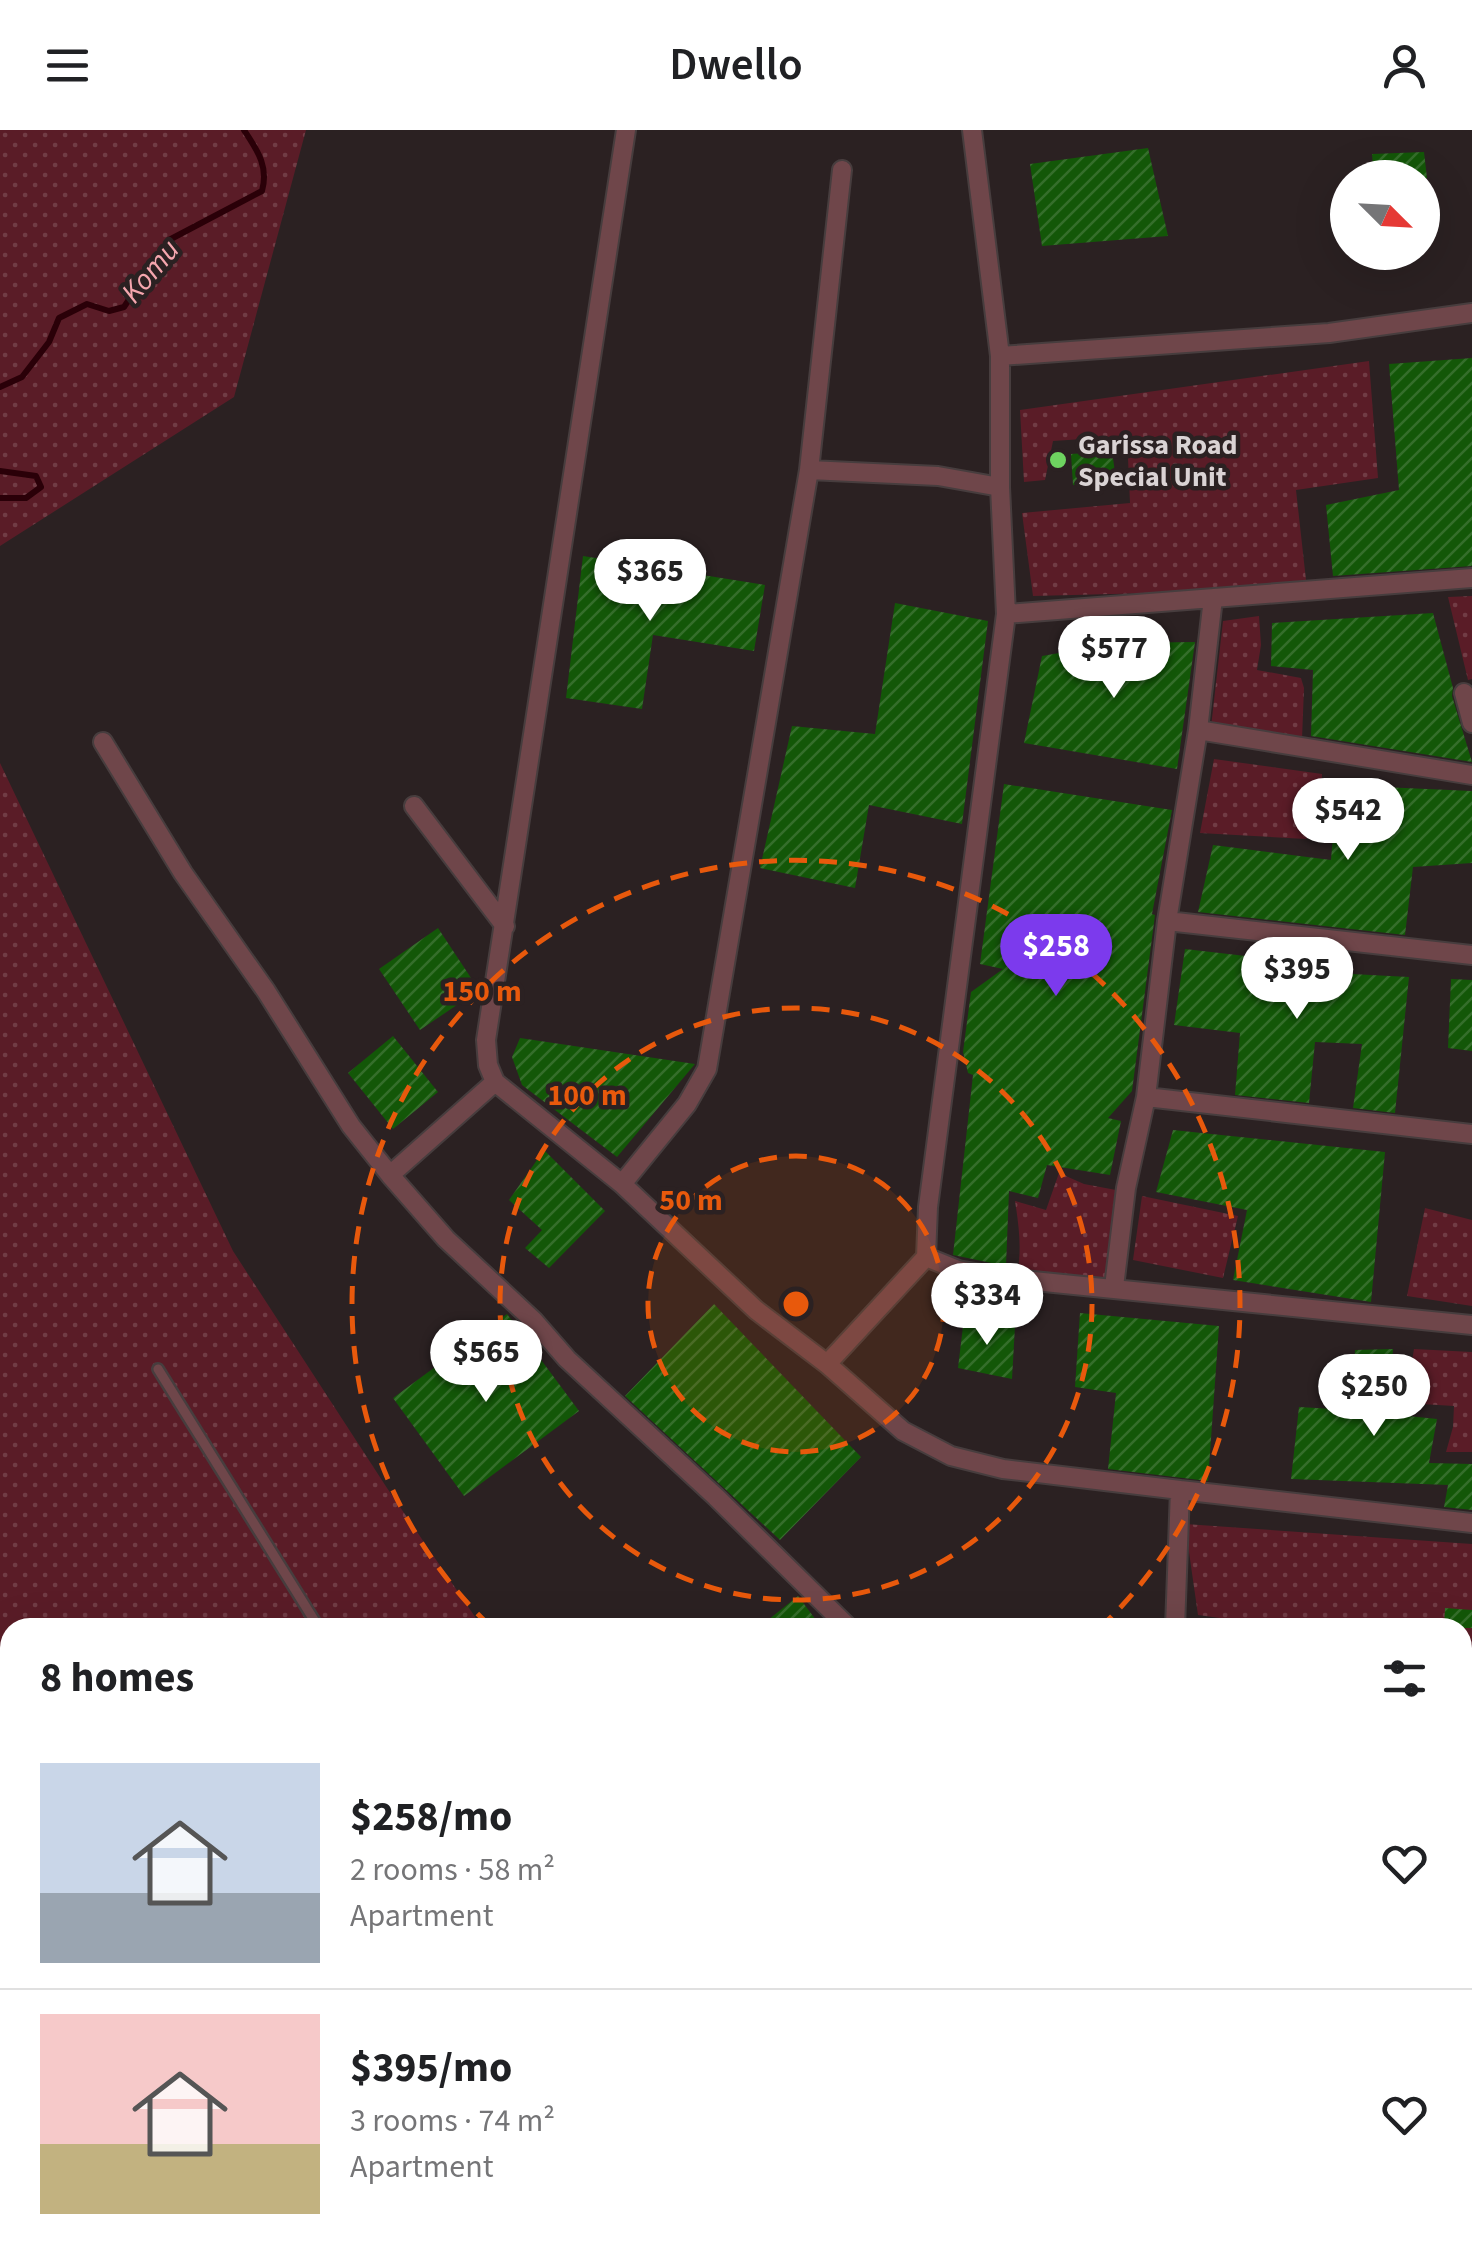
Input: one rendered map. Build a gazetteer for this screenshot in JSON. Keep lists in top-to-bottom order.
{
  "water": ["Komu"],
  "places": ["Garissa Road Special Unit"],
  "north": "bottom right",
  "page": {
    "header": "Dwello",
    "price": [
      "$365",
      "$577",
      "$542",
      "$258",
      "$395",
      "$334",
      "$565",
      "$250"
    ],
    "heading": "8 homes",
    "list": [
      {
        "name": "$258/mo",
        "note": "2 rooms · 58 m² · Apartment"
      },
      {
        "name": "$395/mo",
        "note": "3 rooms · 74 m² · Apartment"
      }
    ]
  },
  "rings": ["150 m", "100 m", "50 m"]
}
